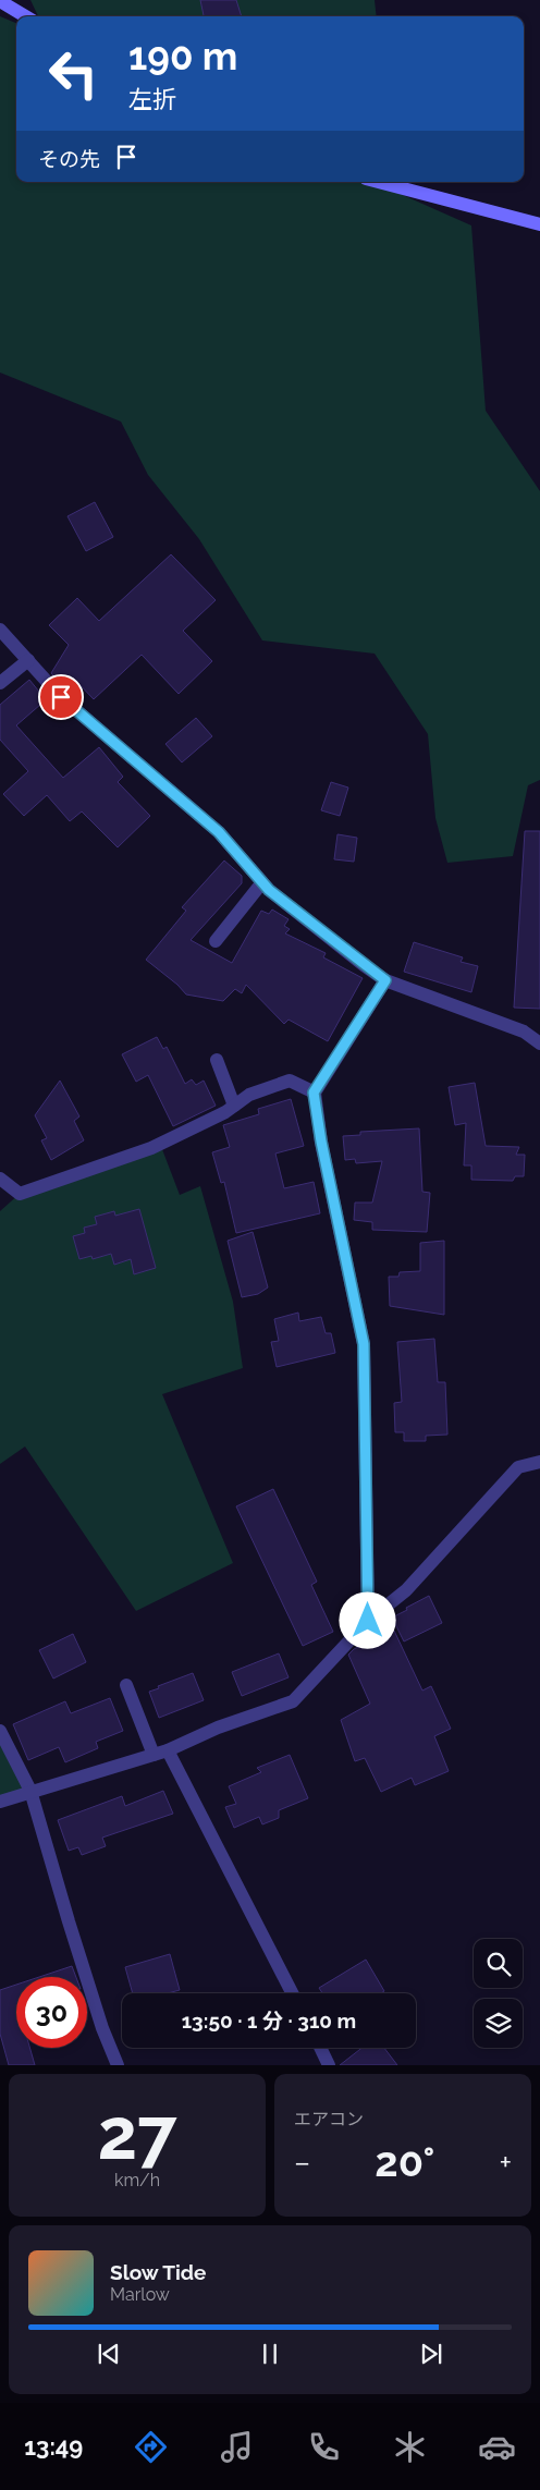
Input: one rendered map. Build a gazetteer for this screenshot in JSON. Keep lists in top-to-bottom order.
{
  "page": {
    "turn": ["190 m", "左折"],
    "then": "その先",
    "limit": "30",
    "trip": "13:50 · 1 分 · 310 m",
    "tile": [
      ["27", "km/h"],
      "エアコン"
    ],
    "heat": ["−", "20°", "+"],
    "song": ["Slow Tide", "Marlow"],
    "tabs": "13:49"
  }
}
